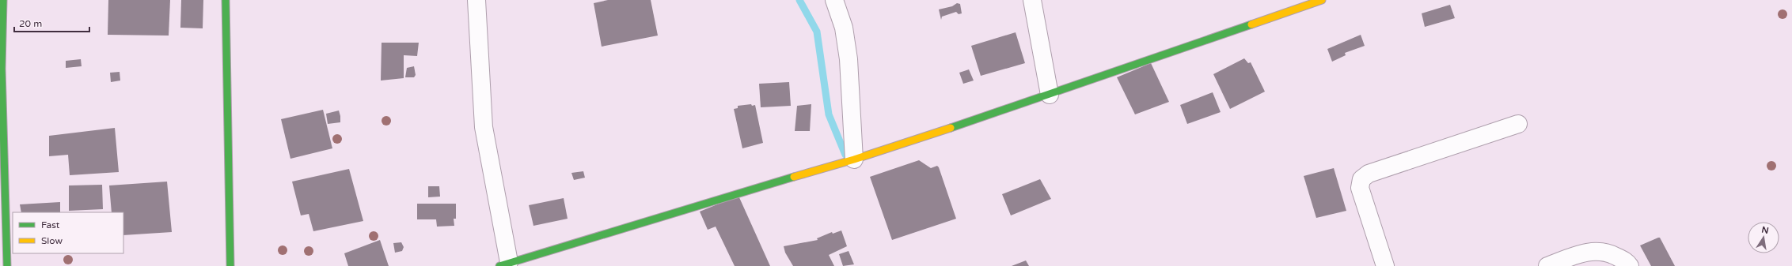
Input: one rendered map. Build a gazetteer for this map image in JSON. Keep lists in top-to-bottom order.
{
  "legend": ["Fast", "Slow"],
  "scale_bar": "20 m",
  "north": "top"
}
